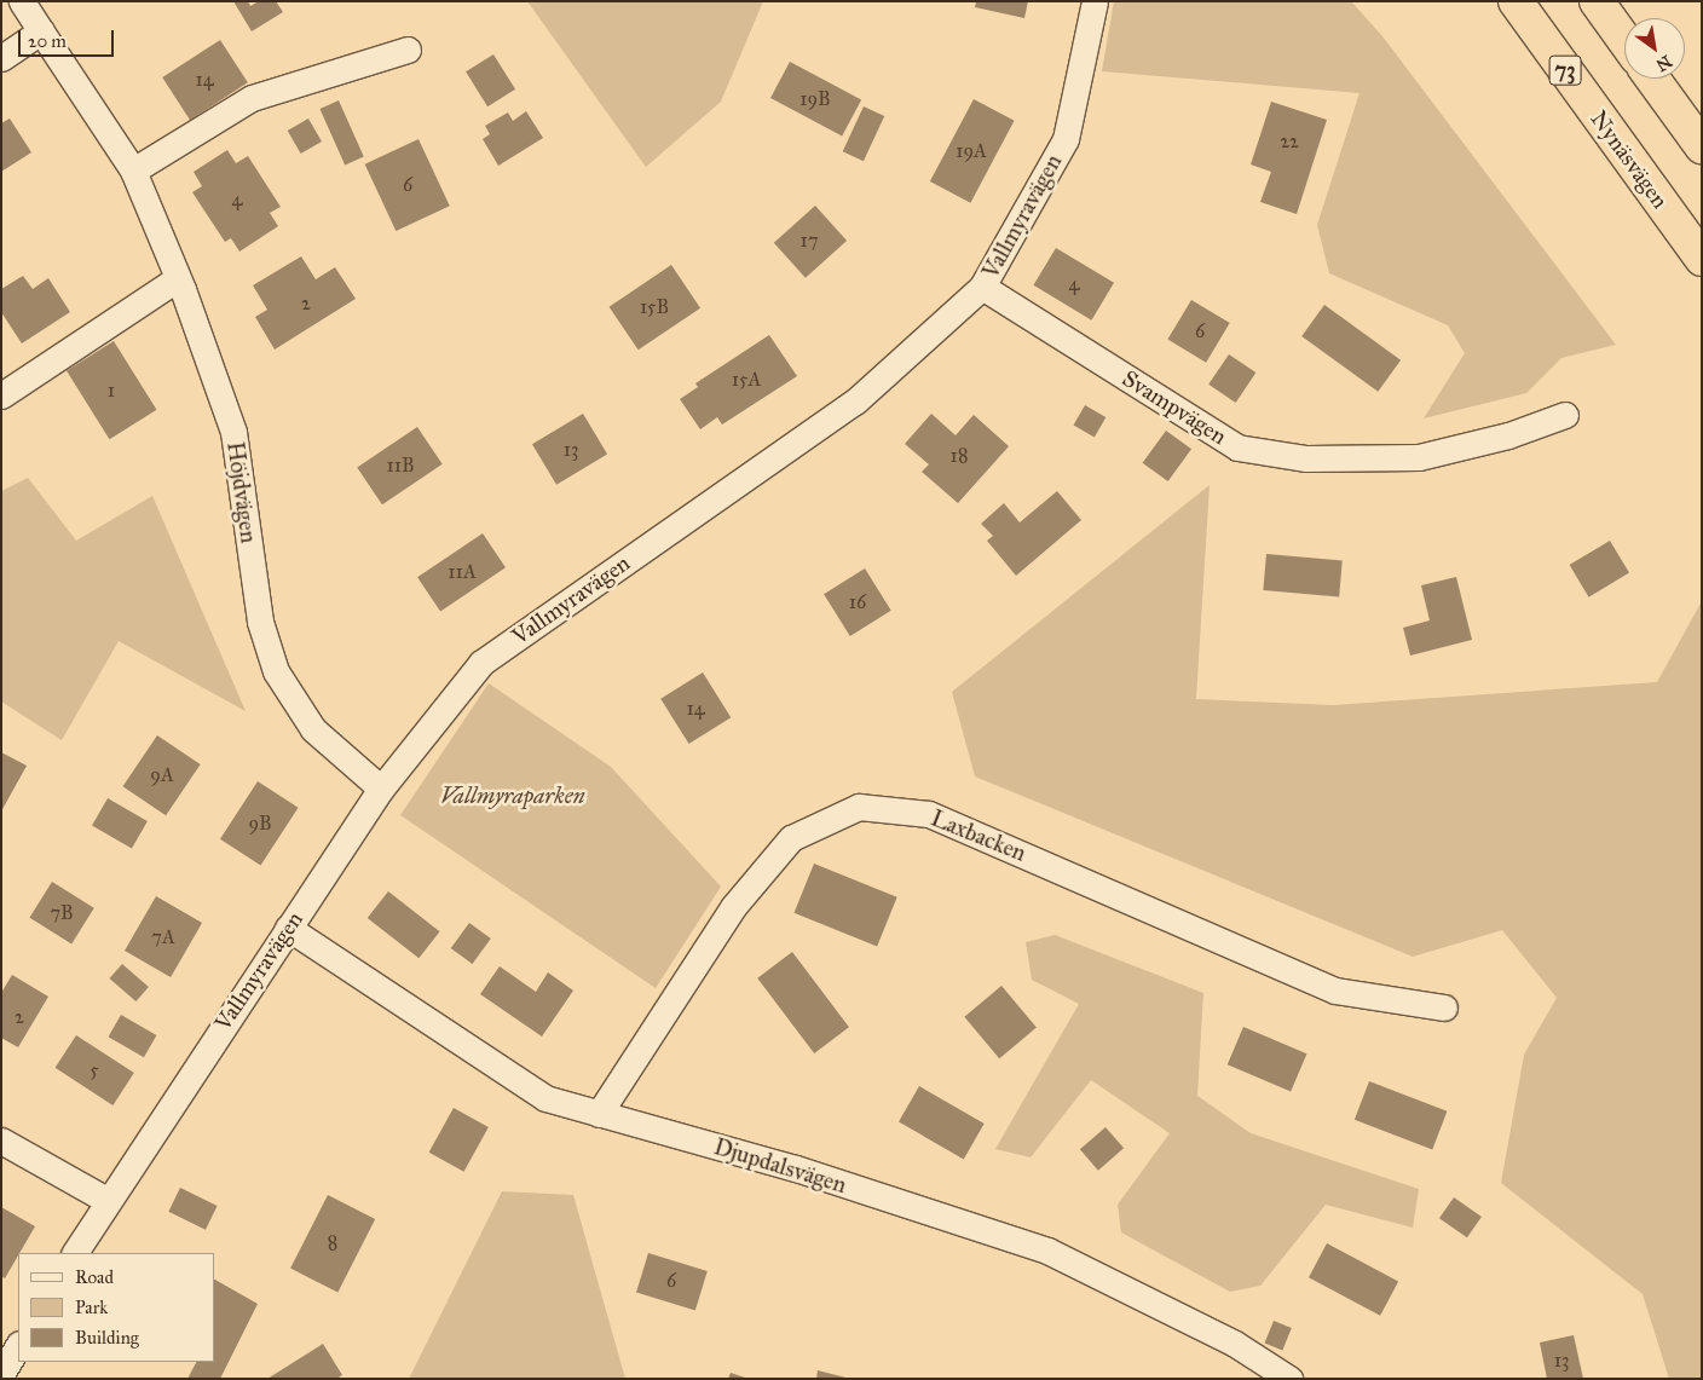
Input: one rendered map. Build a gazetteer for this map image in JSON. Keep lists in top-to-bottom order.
{
  "streets": {
    "highway": ["73", "Nynäsvägen"],
    "street": [
      "Vallmyravägen",
      "Svampvägen",
      "Höjdvägen",
      "Laxbacken",
      "Djupdalsvägen"
    ]
  },
  "crossings": [
    ["Vallmyravägen", "Svampvägen"],
    ["Vallmyravägen", "Höjdvägen"],
    ["Vallmyravägen", "Djupdalsvägen"],
    ["Laxbacken", "Djupdalsvägen"]
  ],
  "parks": ["Vallmyraparken"],
  "house_numbers": [
    "14",
    "19B",
    "22",
    "19A",
    "6",
    "4",
    "17",
    "4",
    "2",
    "15B",
    "6",
    "15A",
    "1",
    "13",
    "18",
    "11B",
    "11A",
    "16",
    "14",
    "9A",
    "9B",
    "7B",
    "7A",
    "2",
    "5",
    "8",
    "6",
    "13"
  ],
  "legend": ["Road", "Park", "Building"],
  "scale_bar": "20 m",
  "north": "bottom right"
}
